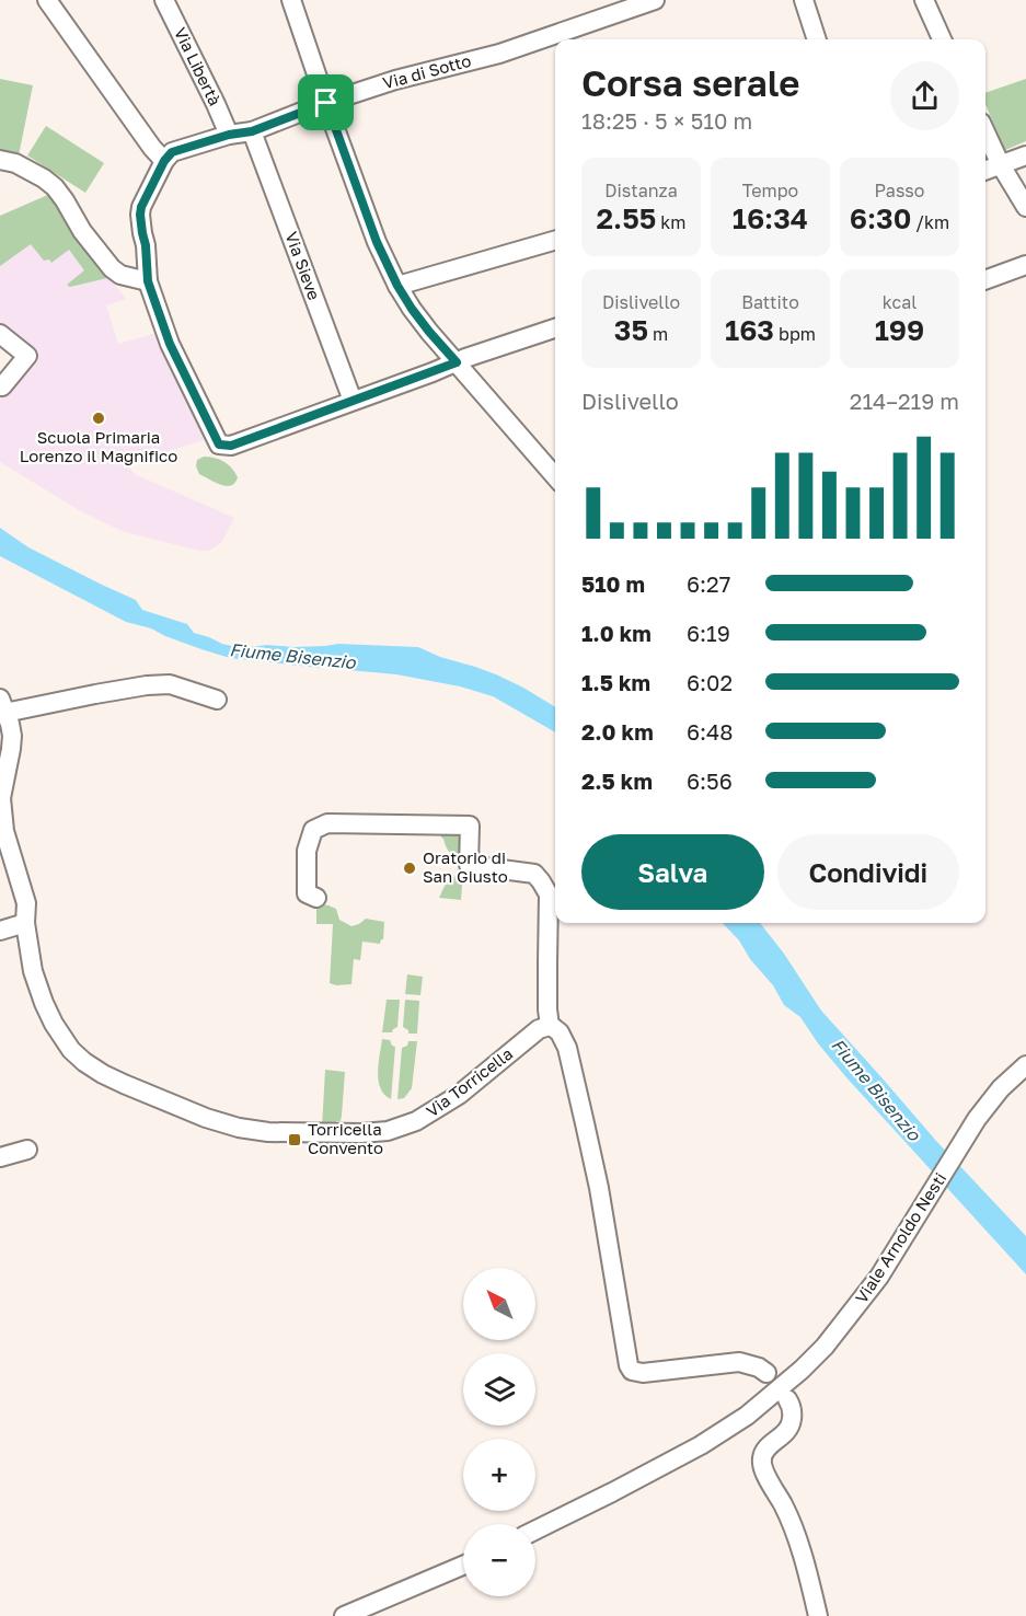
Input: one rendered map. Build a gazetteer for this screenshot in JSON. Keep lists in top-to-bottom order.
{
  "streets": {
    "street": [
      "Via Libertà",
      "Via di Sotto",
      "Via Sieve",
      "Via Torricella",
      "Viale Arnoldo Nesti"
    ]
  },
  "crossings": [
    ["Via Libertà", "Via di Sotto"],
    ["Via di Sotto", "Via Sieve"]
  ],
  "water": ["Fiume Bisenzio"],
  "places": {
    "other": ["Scuola Primaria Lorenzo il Magnifico", "Oratorio di San Giusto"],
    "transit": ["Torricella Convento"]
  },
  "north": "top left",
  "page": {
    "heading": ["Corsa serale", "18:25 · 5 × 510 m"],
    "stats": [
      ["Distanza", "2.55 km"],
      ["Tempo", "16:34"],
      ["Passo", "6:30 /km"],
      ["Dislivello", "35 m"],
      ["Battito", "163 bpm"],
      ["kcal", "199"]
    ],
    "chart": ["Dislivello", "214–219 m"],
    "list": [
      {
        "name": "510 m",
        "note": "6:27"
      },
      {
        "name": "1.0 km",
        "note": "6:19"
      },
      {
        "name": "1.5 km",
        "note": "6:02"
      },
      {
        "name": "2.0 km",
        "note": "6:48"
      },
      {
        "name": "2.5 km",
        "note": "6:56"
      }
    ],
    "buttons": ["Salva", "Condividi"],
    "map_buttons": ["+", "−"]
  }
}
